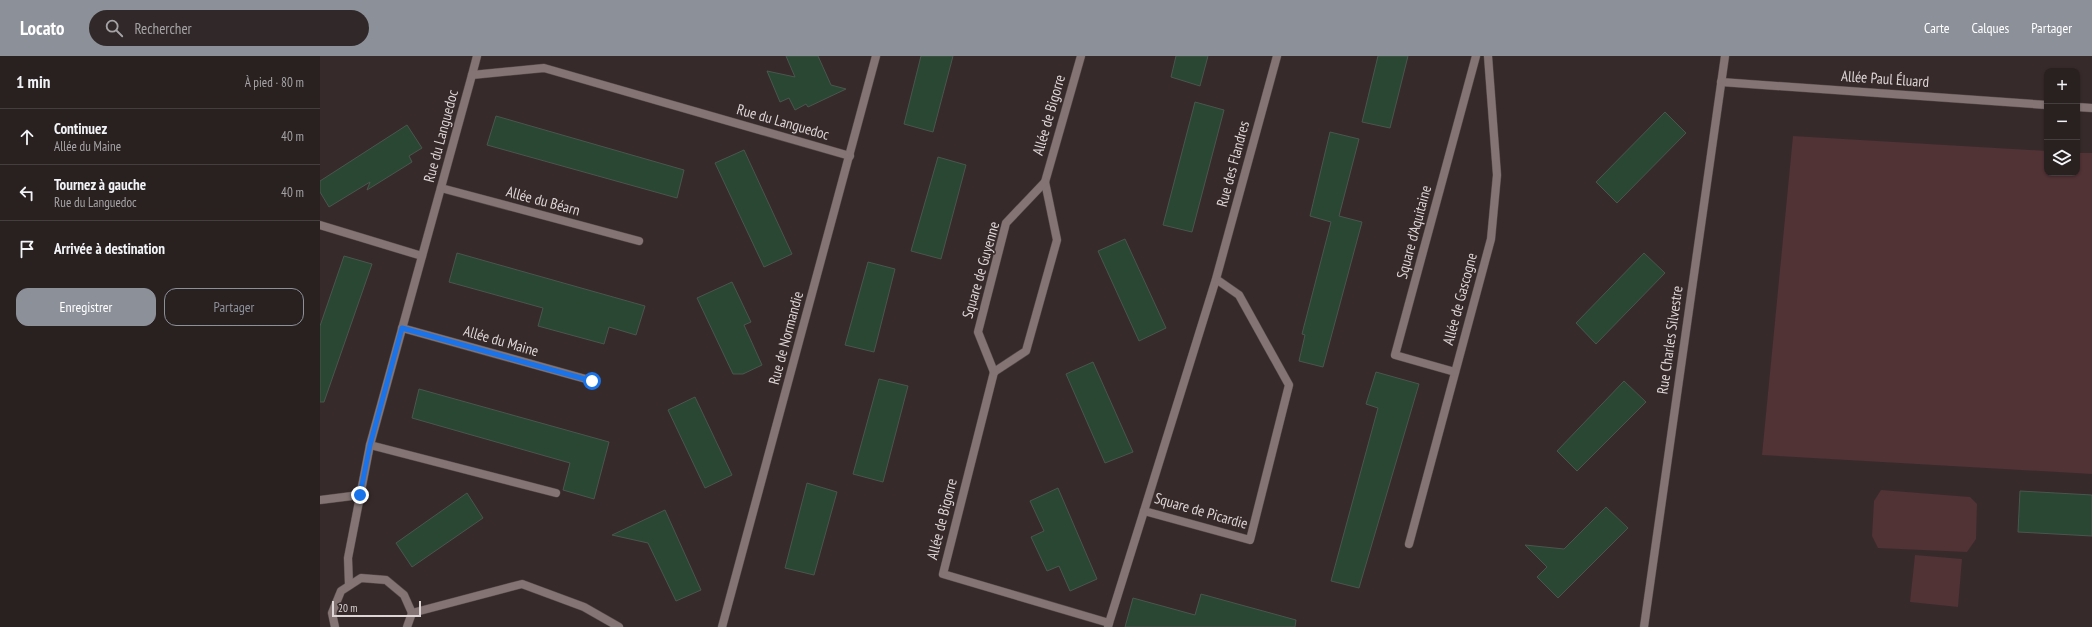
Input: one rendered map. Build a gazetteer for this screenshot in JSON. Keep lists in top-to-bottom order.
{
  "streets": {
    "street": [
      "Allée Paul Éluard",
      "Allée de Bigorre",
      "Rue du Languedoc",
      "Rue des Flandres",
      "Allée du Béarn",
      "Square d'Aquitaine",
      "Square de Guyenne",
      "Allée de Gascogne",
      "Rue de Normandie",
      "Rue Charles Silvestre",
      "Allée du Maine",
      "Square de Picardie"
    ]
  },
  "crossings": [
    ["Allée Paul Éluard", "Rue Charles Silvestre"],
    ["Allée de Bigorre", "Square de Guyenne"],
    ["Allée de Bigorre", "Square de Picardie"],
    ["Rue du Languedoc", "Allée du Béarn"],
    ["Rue du Languedoc", "Rue de Normandie"],
    ["Rue du Languedoc", "Allée du Maine"],
    ["Rue des Flandres", "Square de Picardie"],
    ["Square d'Aquitaine", "Allée de Gascogne"]
  ],
  "scale_bar": "20 m",
  "page": {
    "header": "Locato",
    "search": "Rechercher",
    "nav": ["Carte", "Calques", "Partager"],
    "heading": ["1 min", "À pied · 80 m"],
    "map_buttons": ["+", "−"],
    "list": [
      ["Continuez", "Allée du Maine", "40 m"],
      ["Tournez à gauche", "Rue du Languedoc", "40 m"],
      "Arrivée à destination"
    ],
    "buttons": ["Enregistrer", "Partager"],
    "scale": "20 m"
  }
}
